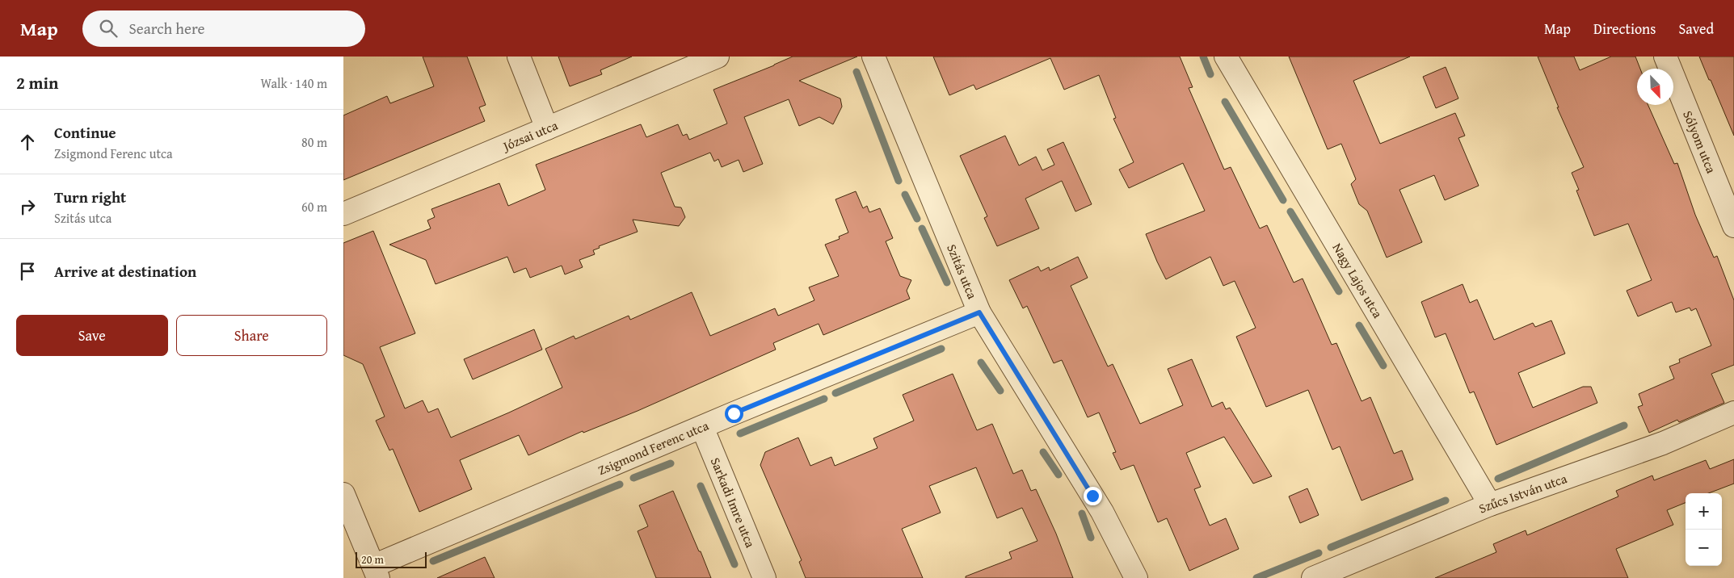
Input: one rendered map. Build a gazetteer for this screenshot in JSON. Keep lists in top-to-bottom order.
{
  "streets": {
    "street": [
      "Józsai utca",
      "Sólyom utca",
      "Szitás utca",
      "Nagy Lajos utca",
      "Zsigmond Ferenc utca",
      "Szűcs István utca",
      "Sarkadi Imre utca"
    ]
  },
  "crossings": [
    ["Szitás utca", "Zsigmond Ferenc utca"],
    ["Nagy Lajos utca", "Szűcs István utca"],
    ["Zsigmond Ferenc utca", "Sarkadi Imre utca"]
  ],
  "scale_bar": "20 m",
  "north": "bottom right",
  "page": {
    "header": "Map",
    "search": "Search here",
    "nav": ["Map", "Directions", "Saved"],
    "heading": ["2 min", "Walk · 140 m"],
    "list": [
      ["Continue", "Zsigmond Ferenc utca", "80 m"],
      ["Turn right", "Szitás utca", "60 m"],
      "Arrive at destination"
    ],
    "buttons": ["Save", "Share"],
    "map_buttons": ["+", "−"],
    "scale": "20 m"
  }
}
